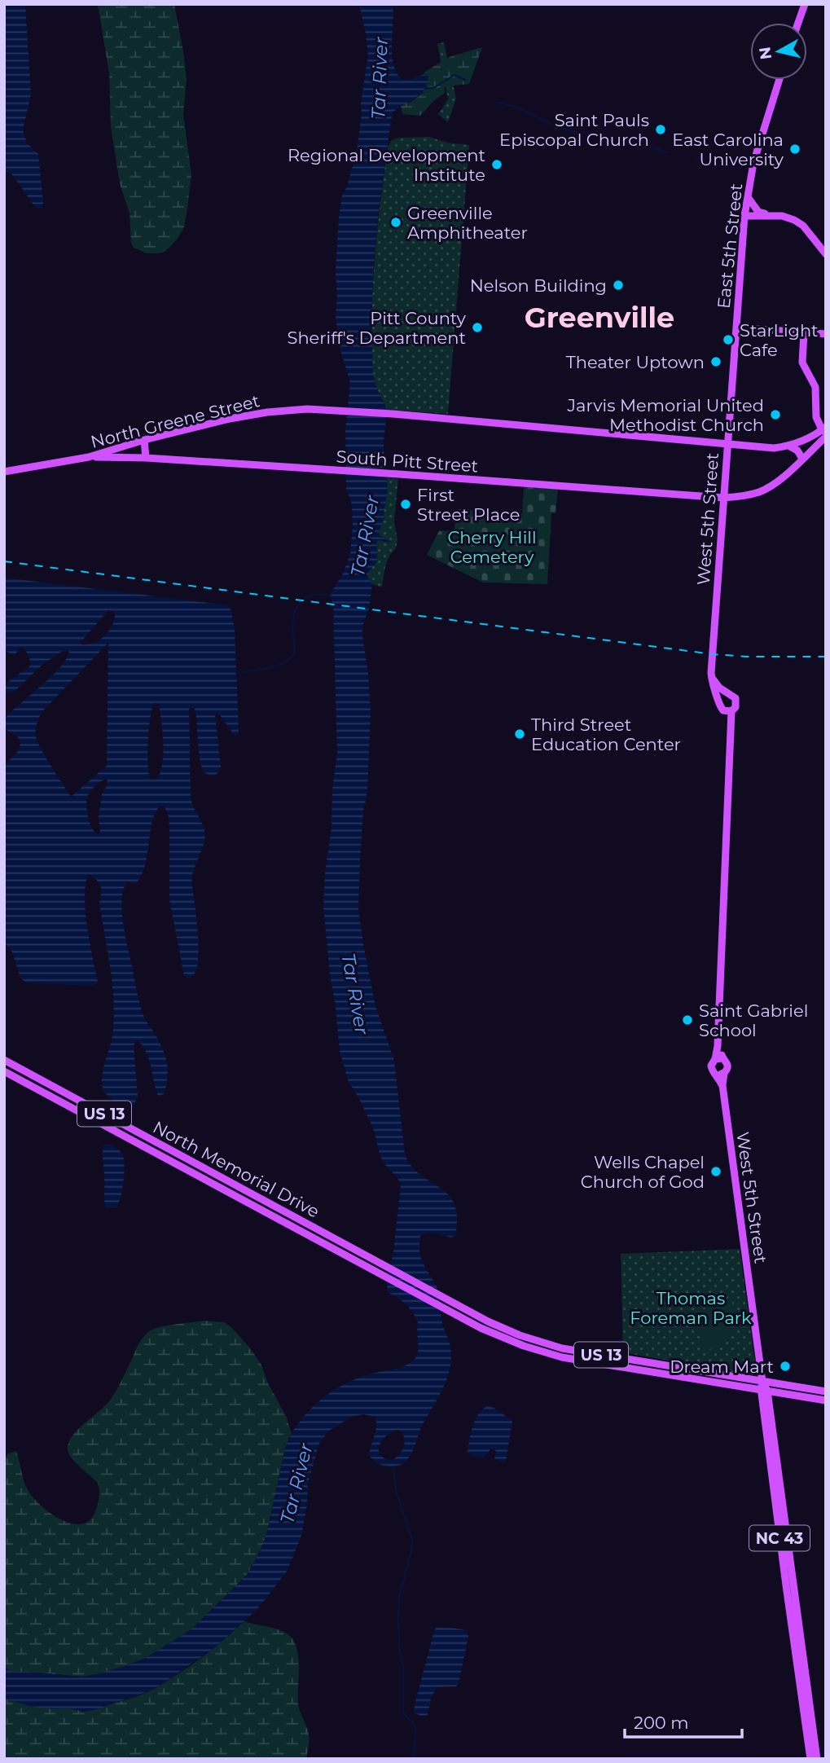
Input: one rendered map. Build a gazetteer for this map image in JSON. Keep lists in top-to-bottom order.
{
  "streets": {
    "main road": [
      "East 5th Street",
      "North Greene Street",
      "South Pitt Street",
      "West 5th Street",
      "US 13",
      "North Memorial Drive",
      "NC 43"
    ]
  },
  "crossings": [
    ["East 5th Street", "West 5th Street"],
    ["North Greene Street", "South Pitt Street"],
    ["North Greene Street", "West 5th Street"],
    ["South Pitt Street", "West 5th Street"],
    ["West 5th Street", "US 13"],
    ["West 5th Street", "North Memorial Drive"],
    ["US 13", "North Memorial Drive"]
  ],
  "districts": ["Greenville"],
  "water": ["Tar River"],
  "parks": ["Cherry Hill Cemetery", "Thomas Foreman Park"],
  "places": [
    "Saint Pauls Episcopal Church",
    "East Carolina University",
    "Regional Development Institute",
    "Greenville Amphitheater",
    "Nelson Building",
    "Pitt County Sheriff's Department",
    "StarLight Cafe",
    "Theater Uptown",
    "Jarvis Memorial United Methodist Church",
    "First Street Place",
    "Third Street Education Center",
    "Saint Gabriel School",
    "Wells Chapel Church of God",
    "Dream Mart"
  ],
  "scale_bar": "200 m",
  "north": "left"
}
